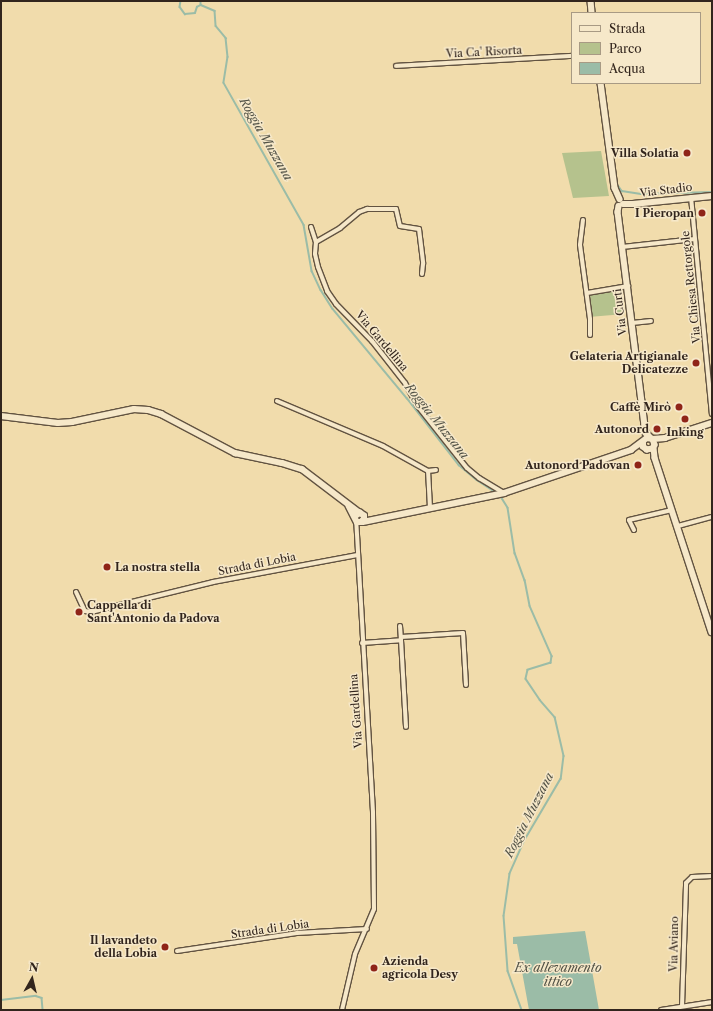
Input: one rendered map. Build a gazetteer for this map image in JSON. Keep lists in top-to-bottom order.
{
  "streets": {
    "street": [
      "Via Ca' Risorta",
      "Via Stadio",
      "Via Chiesa Rettorgole",
      "Via Curti",
      "Via Gardellina",
      "Strada di Lobia",
      "Via Aviano"
    ]
  },
  "crossings": [
    ["Via Stadio", "Via Chiesa Rettorgole"],
    ["Via Stadio", "Via Curti"],
    ["Via Gardellina", "Strada di Lobia"]
  ],
  "water": ["Roggia Muzzana", "Ex allevamento ittico"],
  "places": [
    "Villa Solatia",
    "I Pieropan",
    "Gelateria Artigianale Delicatezze",
    "Caffè Mirò",
    "Inking",
    "Autonord",
    "Autonord Padovan",
    "La nostra stella",
    "Cappella di Sant'Antonio da Padova",
    "Il lavandeto della Lobia",
    "Azienda agricola Desy"
  ],
  "legend": ["Strada", "Parco", "Acqua"],
  "north": "top"
}
